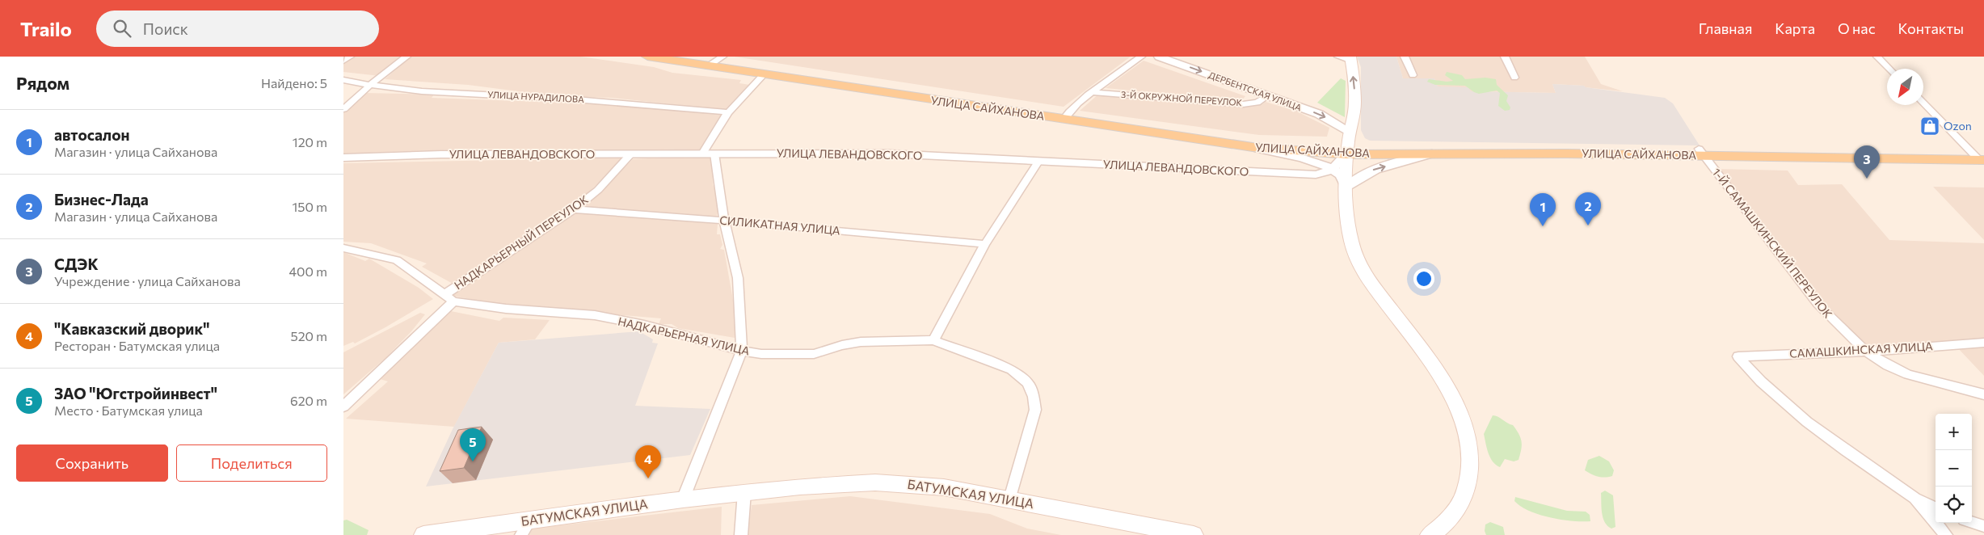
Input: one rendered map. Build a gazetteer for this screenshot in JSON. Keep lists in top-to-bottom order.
{
  "streets": {
    "main road": ["УЛИЦА САЙХАНОВА", "БАТУМСКАЯ УЛИЦА"],
    "street": [
      "ДЕРБЕНТСКАЯ УЛИЦА",
      "УЛИЦА НУРАДИЛОВА",
      "3-Й ОКРУЖНОЙ ПЕРЕУЛОК",
      "УЛИЦА ЛЕВАНДОВСКОГО",
      "СИЛИКАТНАЯ УЛИЦА",
      "НАДКАРЬЕРНЫЙ ПЕРЕУЛОК",
      "1-Й САМАШКИНСКИЙ ПЕРЕУЛОК",
      "НАДКАРЬЕРНАЯ УЛИЦА",
      "САМАШКИНСКАЯ УЛИЦА"
    ]
  },
  "crossings": [
    ["ДЕРБЕНТСКАЯ УЛИЦА", "3-Й ОКРУЖНОЙ ПЕРЕУЛОК"],
    ["ДЕРБЕНТСКАЯ УЛИЦА", "УЛИЦА САЙХАНОВА"],
    ["УЛИЦА САЙХАНОВА", "1-Й САМАШКИНСКИЙ ПЕРЕУЛОК"],
    ["УЛИЦА ЛЕВАНДОВСКОГО", "НАДКАРЬЕРНЫЙ ПЕРЕУЛОК"],
    ["СИЛИКАТНАЯ УЛИЦА", "НАДКАРЬЕРНЫЙ ПЕРЕУЛОК"],
    ["НАДКАРЬЕРНЫЙ ПЕРЕУЛОК", "НАДКАРЬЕРНАЯ УЛИЦА"],
    ["1-Й САМАШКИНСКИЙ ПЕРЕУЛОК", "САМАШКИНСКАЯ УЛИЦА"],
    ["НАДКАРЬЕРНАЯ УЛИЦА", "БАТУМСКАЯ УЛИЦА"]
  ],
  "places": {
    "shop": ["Ozon"]
  },
  "north": "bottom left",
  "page": {
    "header": "Trailo",
    "search": "Поиск",
    "nav": [
      "Главная",
      "Карта",
      "О нас",
      "Контакты"
    ],
    "heading": ["Рядом", "Найдено: 5"],
    "list": [
      {
        "mark": "1",
        "name": "автосалон",
        "note": "Магазин · улица Сайханова",
        "value": "120 m"
      },
      {
        "mark": "2",
        "name": "Бизнес-Лада",
        "note": "Магазин · улица Сайханова",
        "value": "150 m"
      },
      {
        "mark": "3",
        "name": "СДЭК",
        "note": "Учреждение · улица Сайханова",
        "value": "400 m"
      },
      {
        "mark": "4",
        "name": "\"Кавказский дворик\"",
        "note": "Ресторан · Батумская улица",
        "value": "520 m"
      },
      {
        "mark": "5",
        "name": "ЗАО \"Югстройинвест\"",
        "note": "Место · Батумская улица",
        "value": "620 m"
      }
    ],
    "pins": [
      "3",
      "2",
      "1",
      "5",
      "4"
    ],
    "map_buttons": ["+", "−"],
    "buttons": ["Сохранить", "Поделиться"]
  }
}
